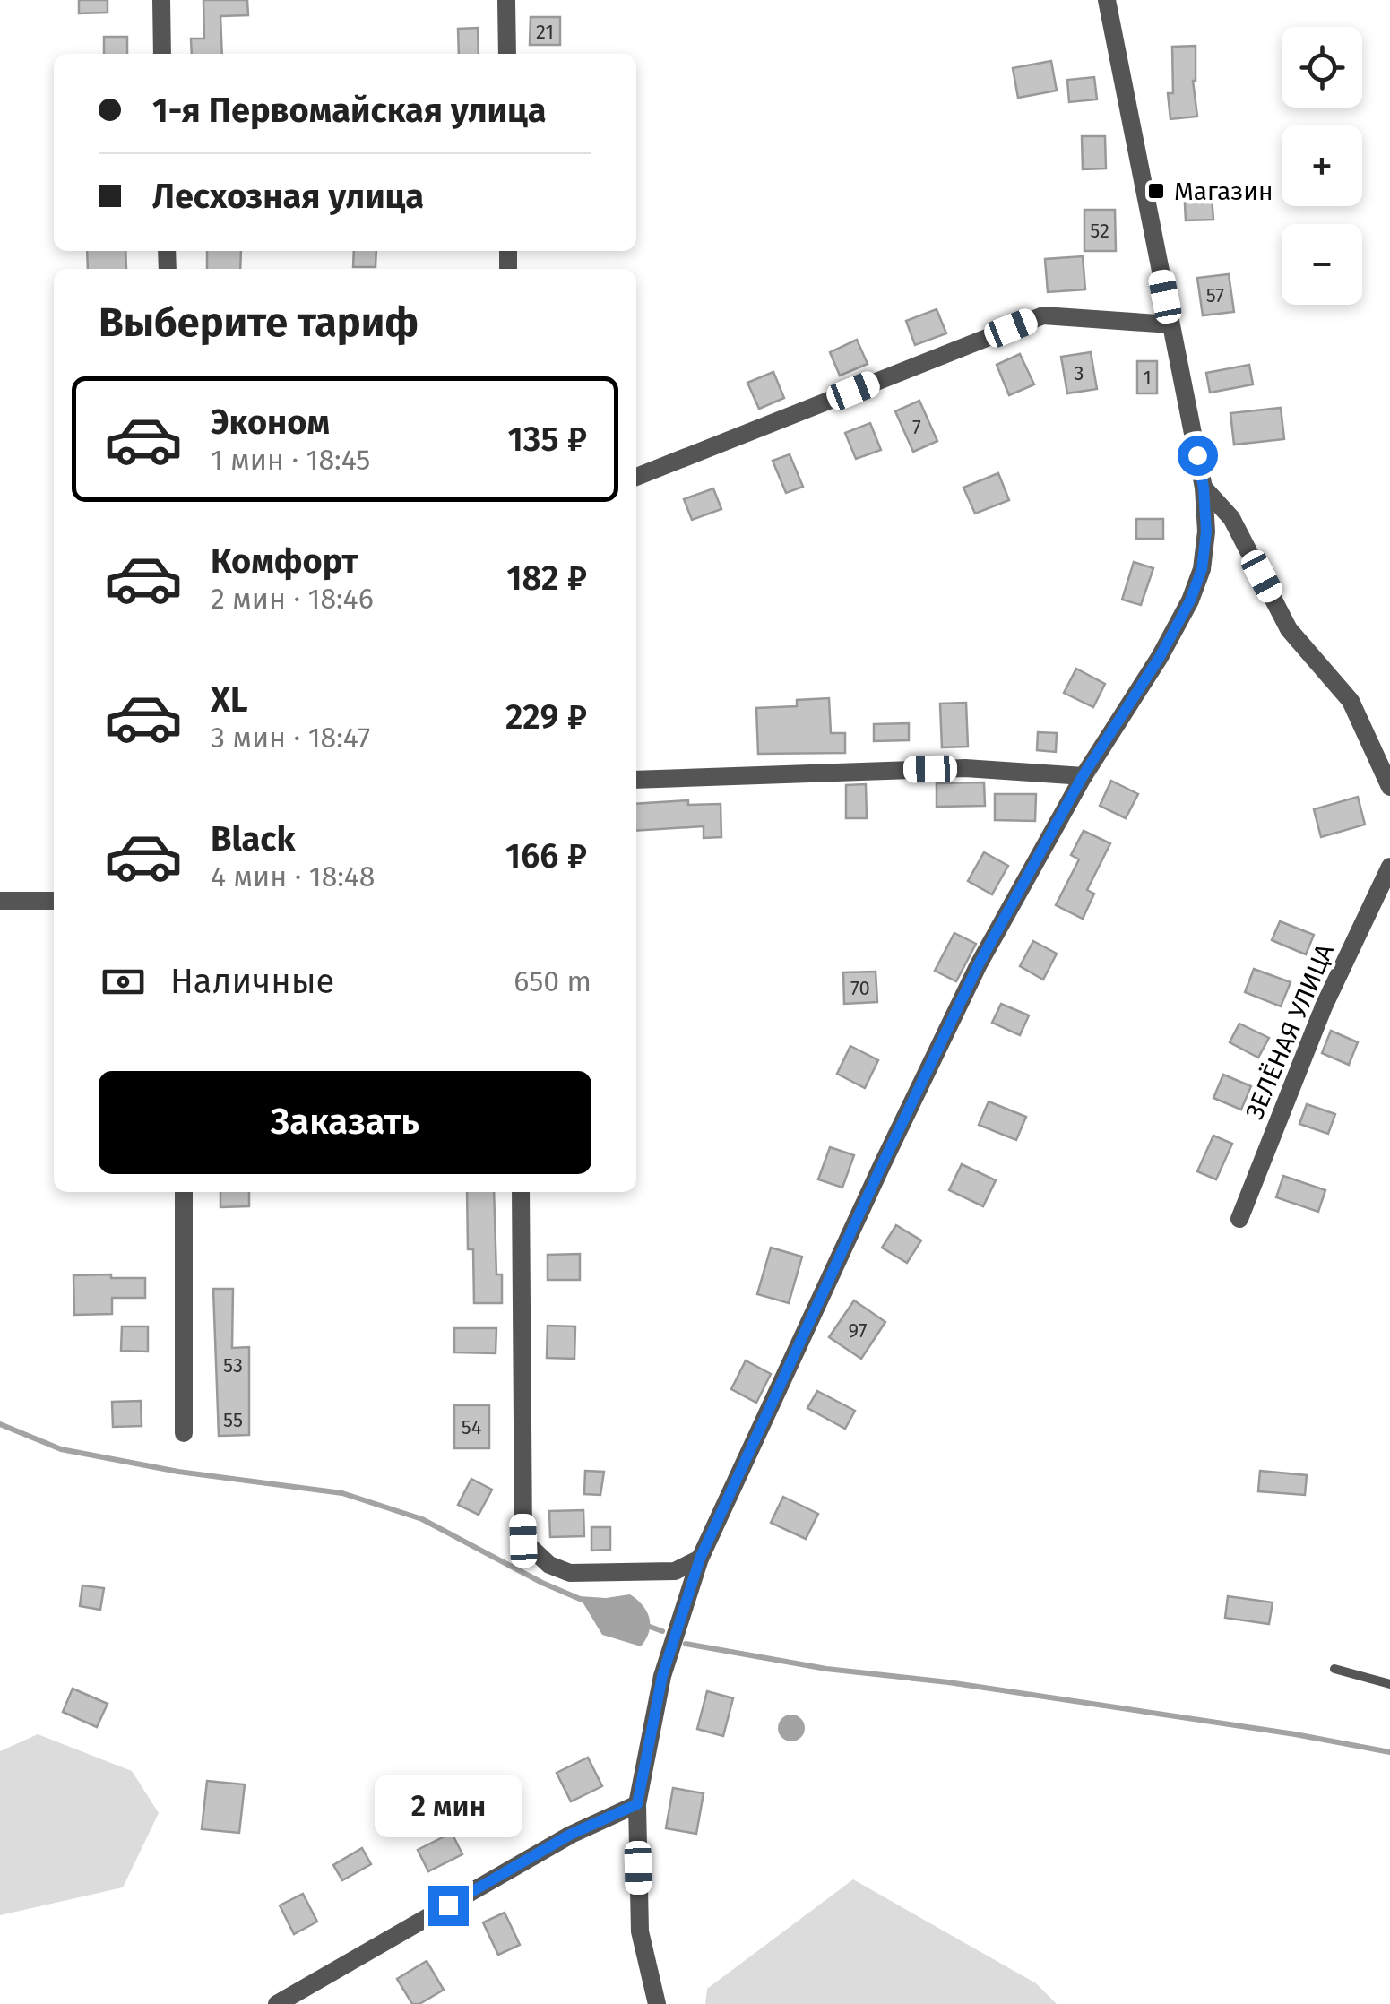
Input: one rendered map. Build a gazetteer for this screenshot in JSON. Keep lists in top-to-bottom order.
{
  "streets": {
    "street": ["ЗЕЛЁНАЯ УЛИЦА"]
  },
  "places": {
    "transit": ["Магазин"]
  },
  "house_numbers": [
    "21",
    "52",
    "57",
    "3",
    "1",
    "7",
    "70",
    "97",
    "53",
    "55",
    "54"
  ],
  "page": {
    "map_buttons": ["+", "−"],
    "banner": ["1-я Первомайская улица", "Лесхозная улица"],
    "heading": "Выберите тариф",
    "list": [
      {
        "name": "Эконом",
        "note": "1 мин · 18:45",
        "value": "135 ₽"
      },
      {
        "name": "Комфорт",
        "note": "2 мин · 18:46",
        "value": "182 ₽"
      },
      {
        "name": "XL",
        "note": "3 мин · 18:47",
        "value": "229 ₽"
      },
      {
        "name": "Black",
        "note": "4 мин · 18:48",
        "value": "166 ₽"
      }
    ],
    "pay": ["Наличные", "650 m"],
    "buttons": "Заказать",
    "bubble": "2 мин"
  }
}
